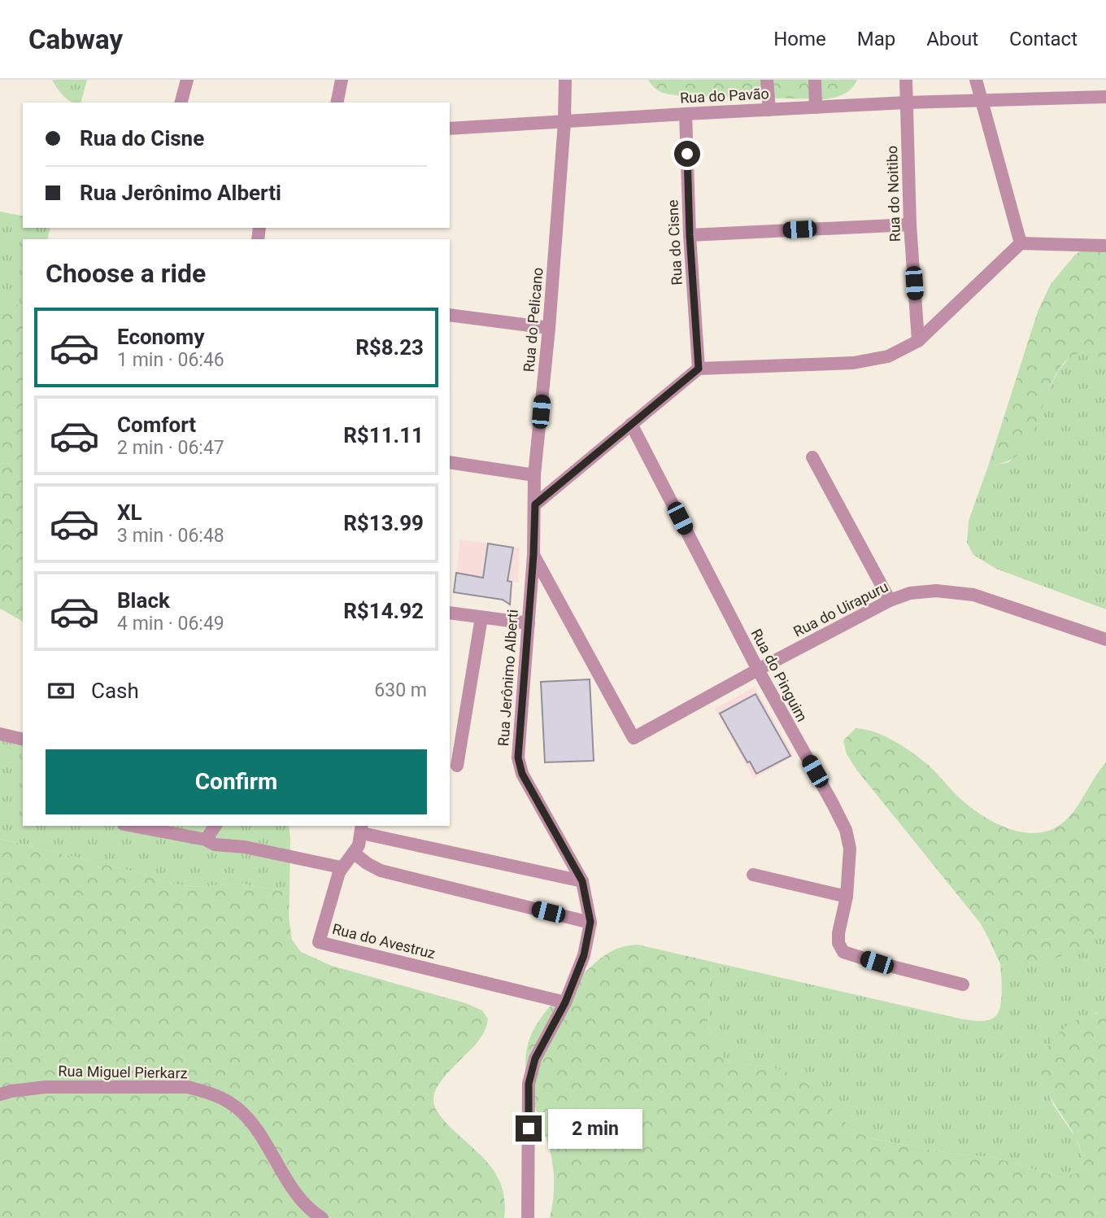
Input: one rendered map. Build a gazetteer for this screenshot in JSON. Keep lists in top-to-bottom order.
{
  "streets": {
    "street": [
      "Rua do Pavão",
      "Rua do Noitibo",
      "Rua do Cisne",
      "Rua do Pelicano",
      "Rua do Uirapuru",
      "Rua do Pinguim",
      "Rua Jerônimo Alberti",
      "Rua do Avestruz",
      "Rua Miguel Pierkarz"
    ]
  },
  "crossings": [
    ["Rua do Pavão", "Rua do Noitibo"],
    ["Rua do Pavão", "Rua do Cisne"],
    ["Rua do Pavão", "Rua do Pelicano"],
    ["Rua do Pelicano", "Rua do Uirapuru"],
    ["Rua do Pelicano", "Rua Jerônimo Alberti"],
    ["Rua do Uirapuru", "Rua do Pinguim"],
    ["Rua do Uirapuru", "Rua Jerônimo Alberti"],
    ["Rua Jerônimo Alberti", "Rua do Avestruz"]
  ],
  "page": {
    "header": "Cabway",
    "nav": [
      "Home",
      "Map",
      "About",
      "Contact"
    ],
    "banner": ["Rua do Cisne", "Rua Jerônimo Alberti"],
    "heading": "Choose a ride",
    "list": [
      {
        "name": "Economy",
        "note": "1 min · 06:46",
        "value": "R$8.23"
      },
      {
        "name": "Comfort",
        "note": "2 min · 06:47",
        "value": "R$11.11"
      },
      {
        "name": "XL",
        "note": "3 min · 06:48",
        "value": "R$13.99"
      },
      {
        "name": "Black",
        "note": "4 min · 06:49",
        "value": "R$14.92"
      }
    ],
    "pay": ["Cash", "630 m"],
    "buttons": "Confirm",
    "bubble": "2 min"
  }
}
